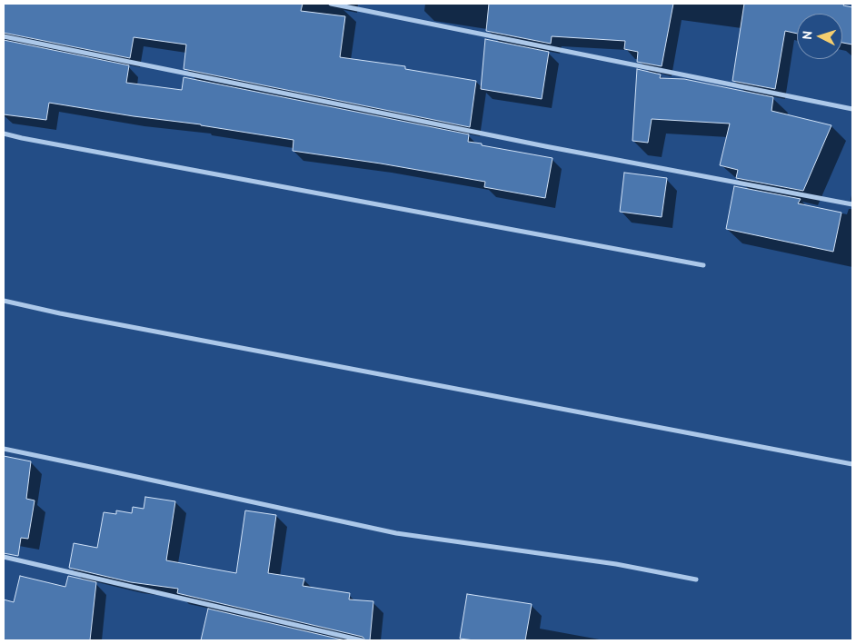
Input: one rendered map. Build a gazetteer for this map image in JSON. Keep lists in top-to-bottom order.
{
  "north": "left"
}
